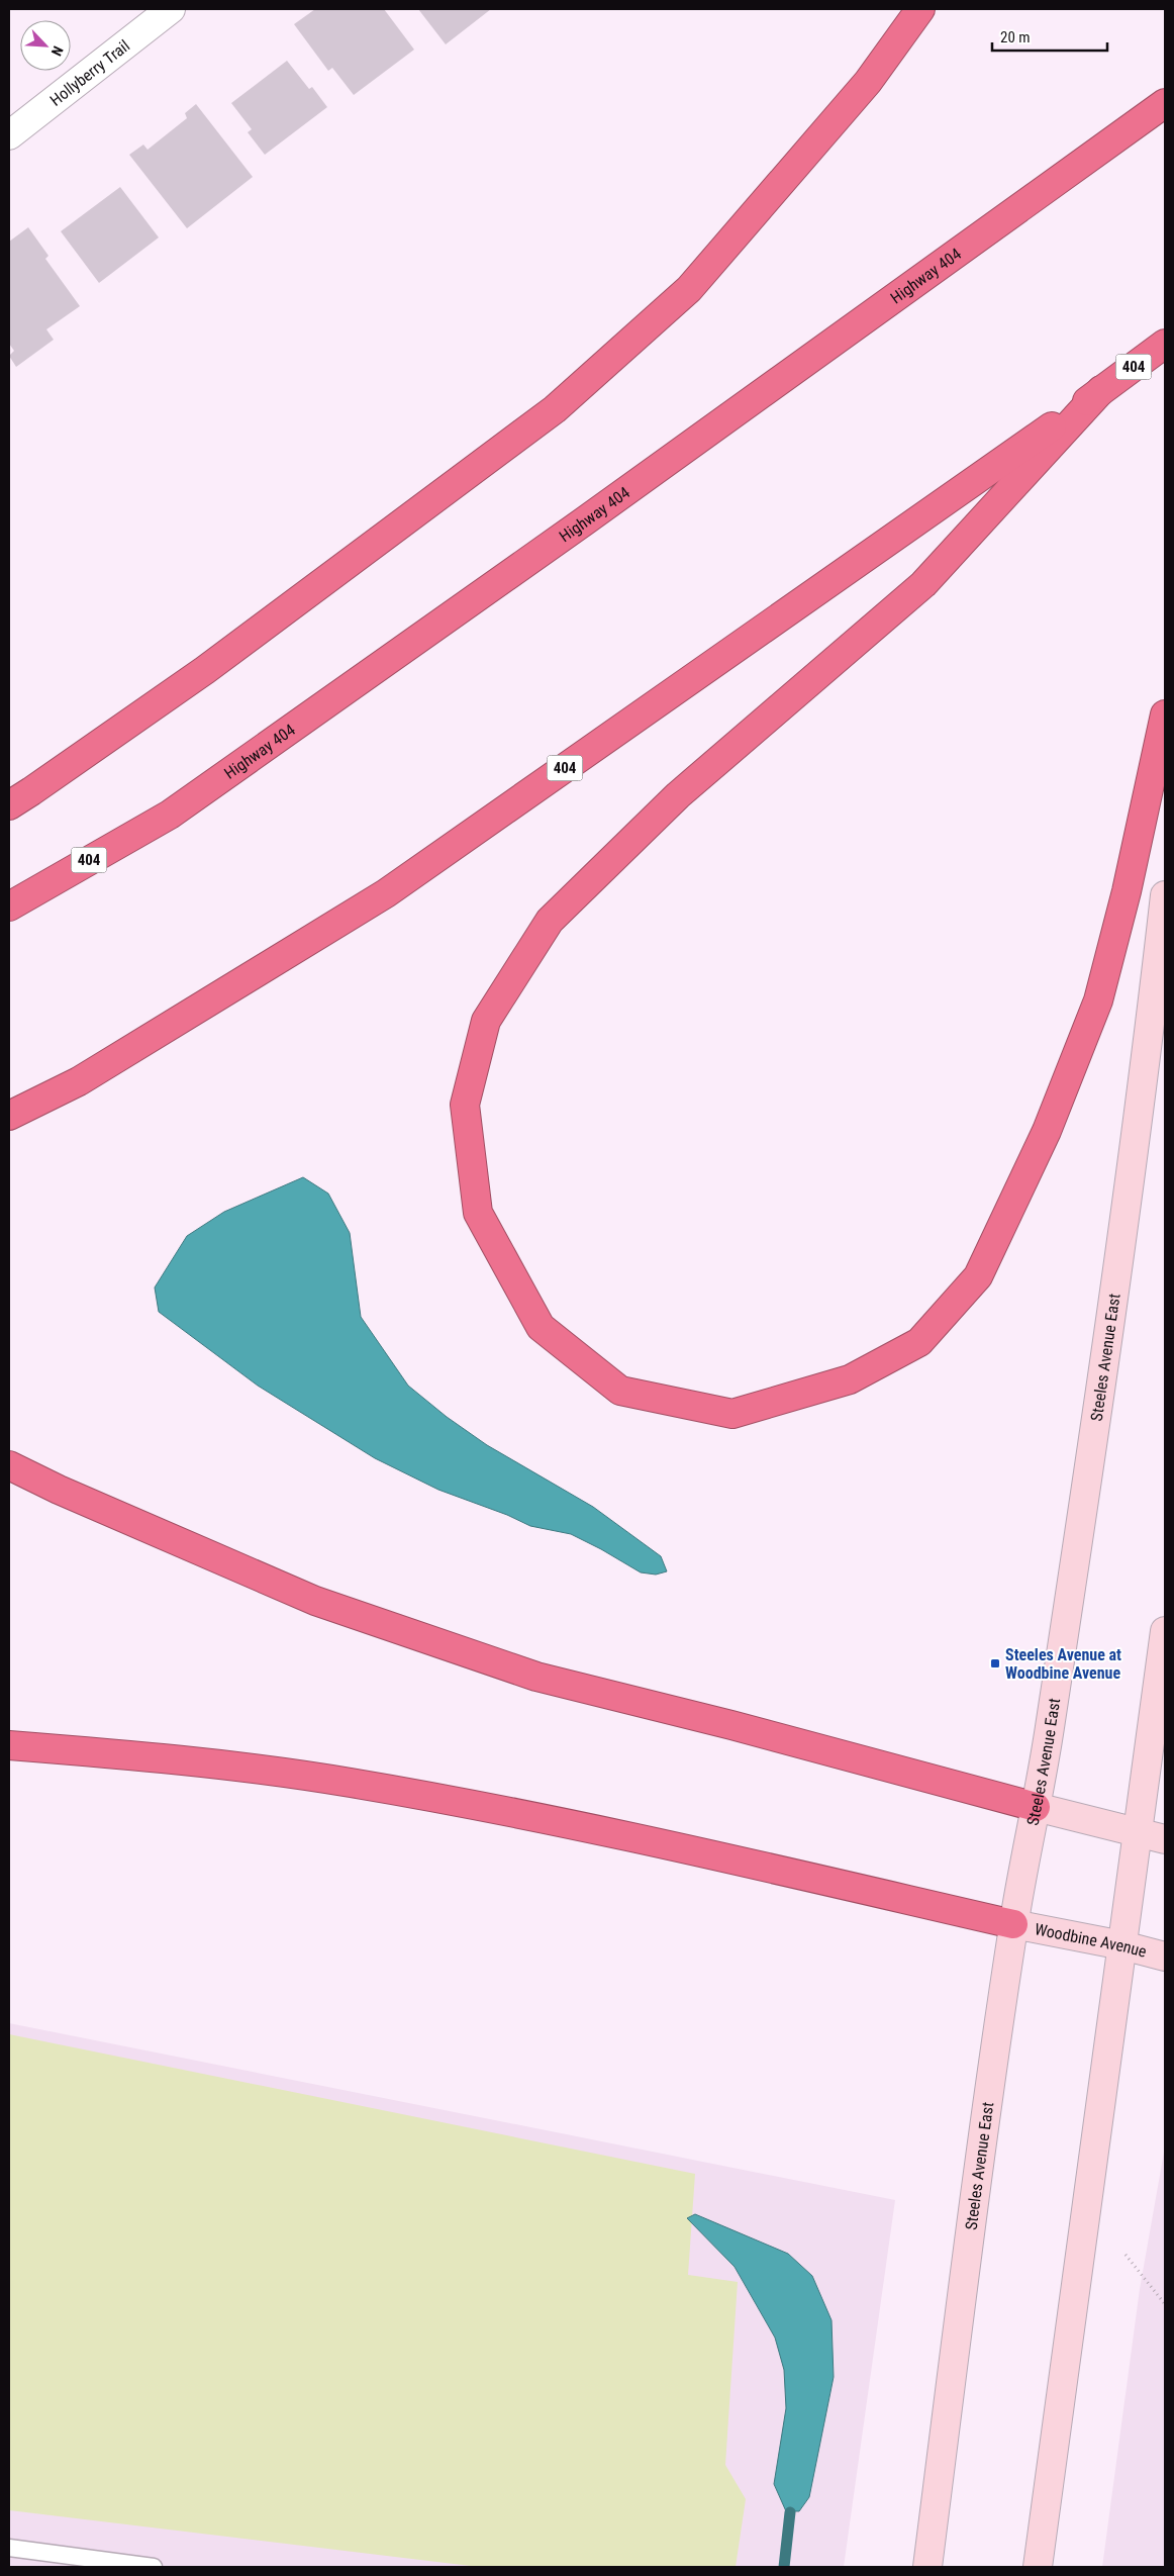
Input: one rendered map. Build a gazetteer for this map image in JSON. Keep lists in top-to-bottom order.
{
  "streets": {
    "highway": ["Highway 404", "404"],
    "main road": ["Steeles Avenue East", "Woodbine Avenue"],
    "street": ["Hollyberry Trail"]
  },
  "crossings": [
    ["Steeles Avenue East", "Woodbine Avenue"]
  ],
  "places": {
    "transit": ["Steeles Avenue at Woodbine Avenue"]
  },
  "scale_bar": "20 m",
  "north": "bottom right"
}
